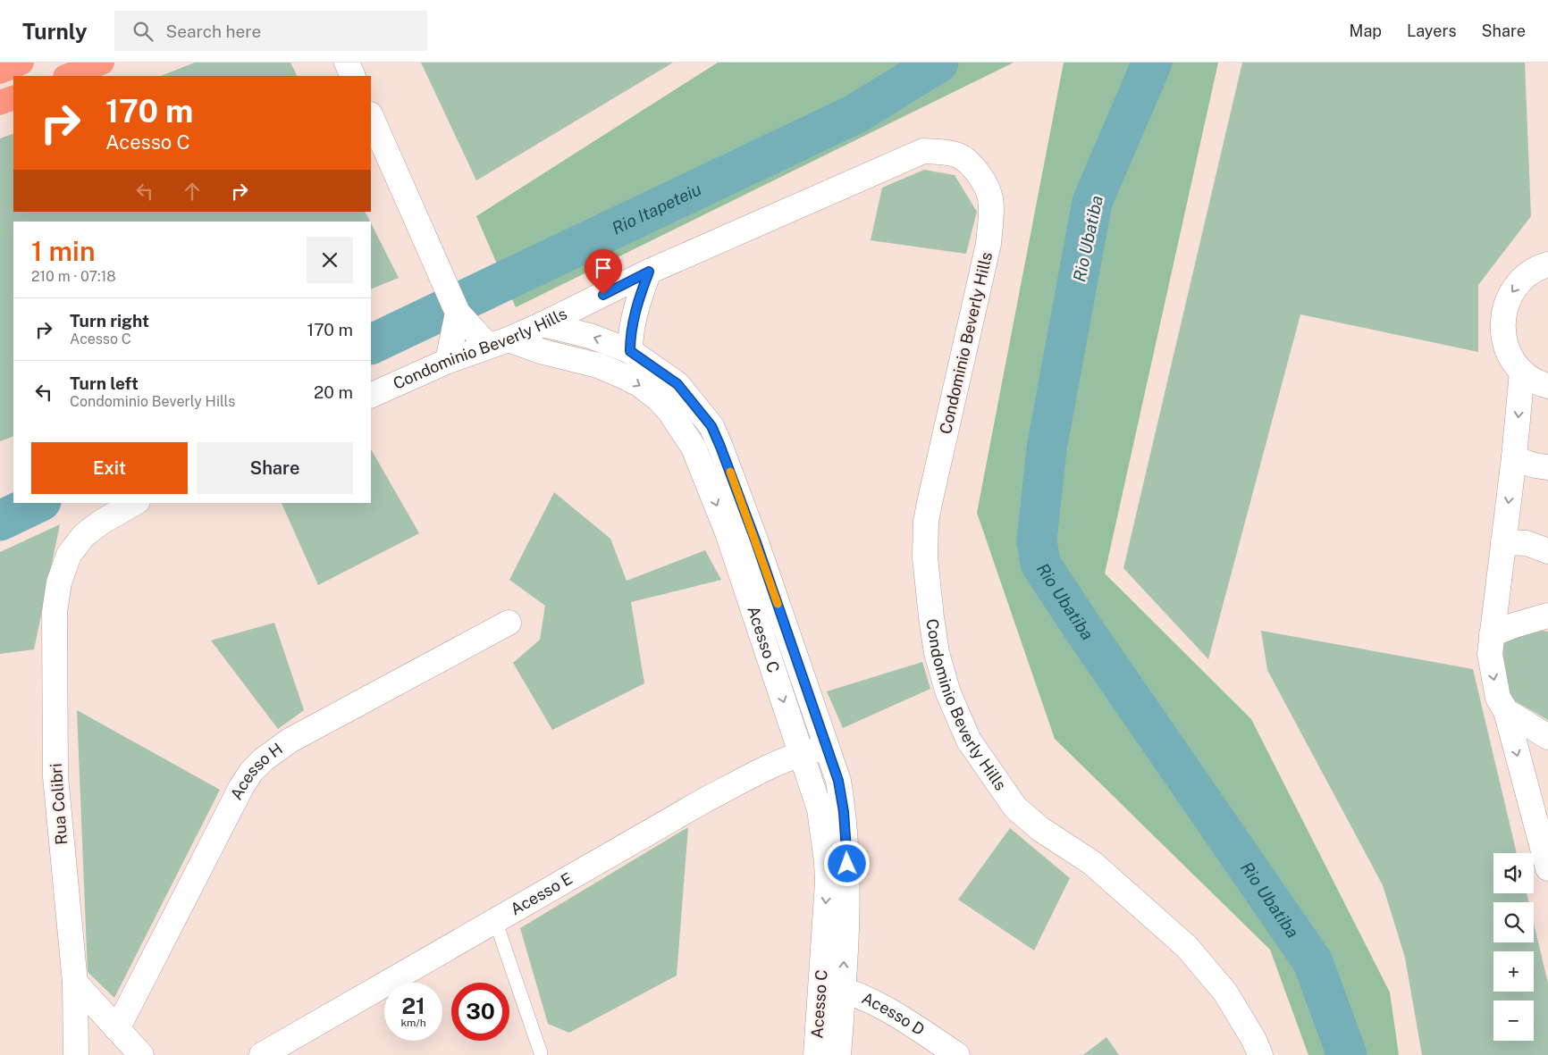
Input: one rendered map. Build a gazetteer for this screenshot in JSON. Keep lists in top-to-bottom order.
{
  "streets": {
    "street": [
      "Condominio Beverly Hills",
      "Acesso C",
      "Acesso H",
      "Rua Colibri",
      "Acesso E",
      "Acesso D"
    ]
  },
  "crossings": [
    ["Condominio Beverly Hills", "Acesso C"],
    ["Acesso C", "Acesso E"],
    ["Acesso C", "Acesso D"]
  ],
  "water": ["Rio Itapeteiu", "Rio Ubatiba"],
  "page": {
    "header": "Turnly",
    "search": "Search here",
    "nav": ["Map", "Layers", "Share"],
    "turn": ["170 m", "Acesso C"],
    "heading": ["1 min", "210 m · 07:18"],
    "list": [
      {
        "name": "Turn right",
        "note": "Acesso C",
        "value": "170 m"
      },
      {
        "name": "Turn left",
        "note": "Condominio Beverly Hills",
        "value": "20 m"
      }
    ],
    "buttons": ["Exit", "Share"],
    "map_buttons": ["+", "−"],
    "speed": "21 km/h",
    "limit": "30"
  }
}
